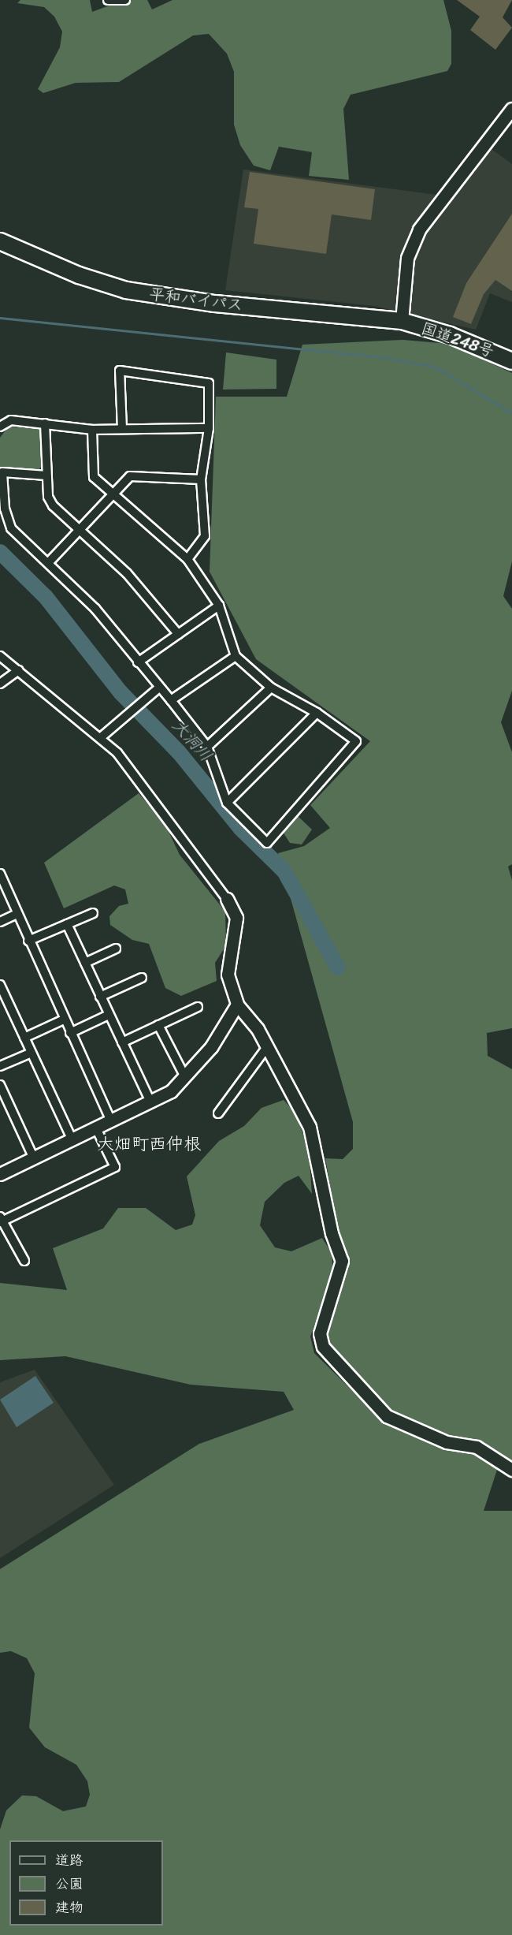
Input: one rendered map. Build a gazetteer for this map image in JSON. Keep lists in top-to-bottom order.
{
  "streets": {
    "highway": ["平和バイパス", "国道248号"]
  },
  "crossings": [
    ["平和バイパス", "国道248号"]
  ],
  "districts": ["大畑町西仲根"],
  "water": ["大洞川"],
  "legend": ["道路", "公園", "建物"]
}
